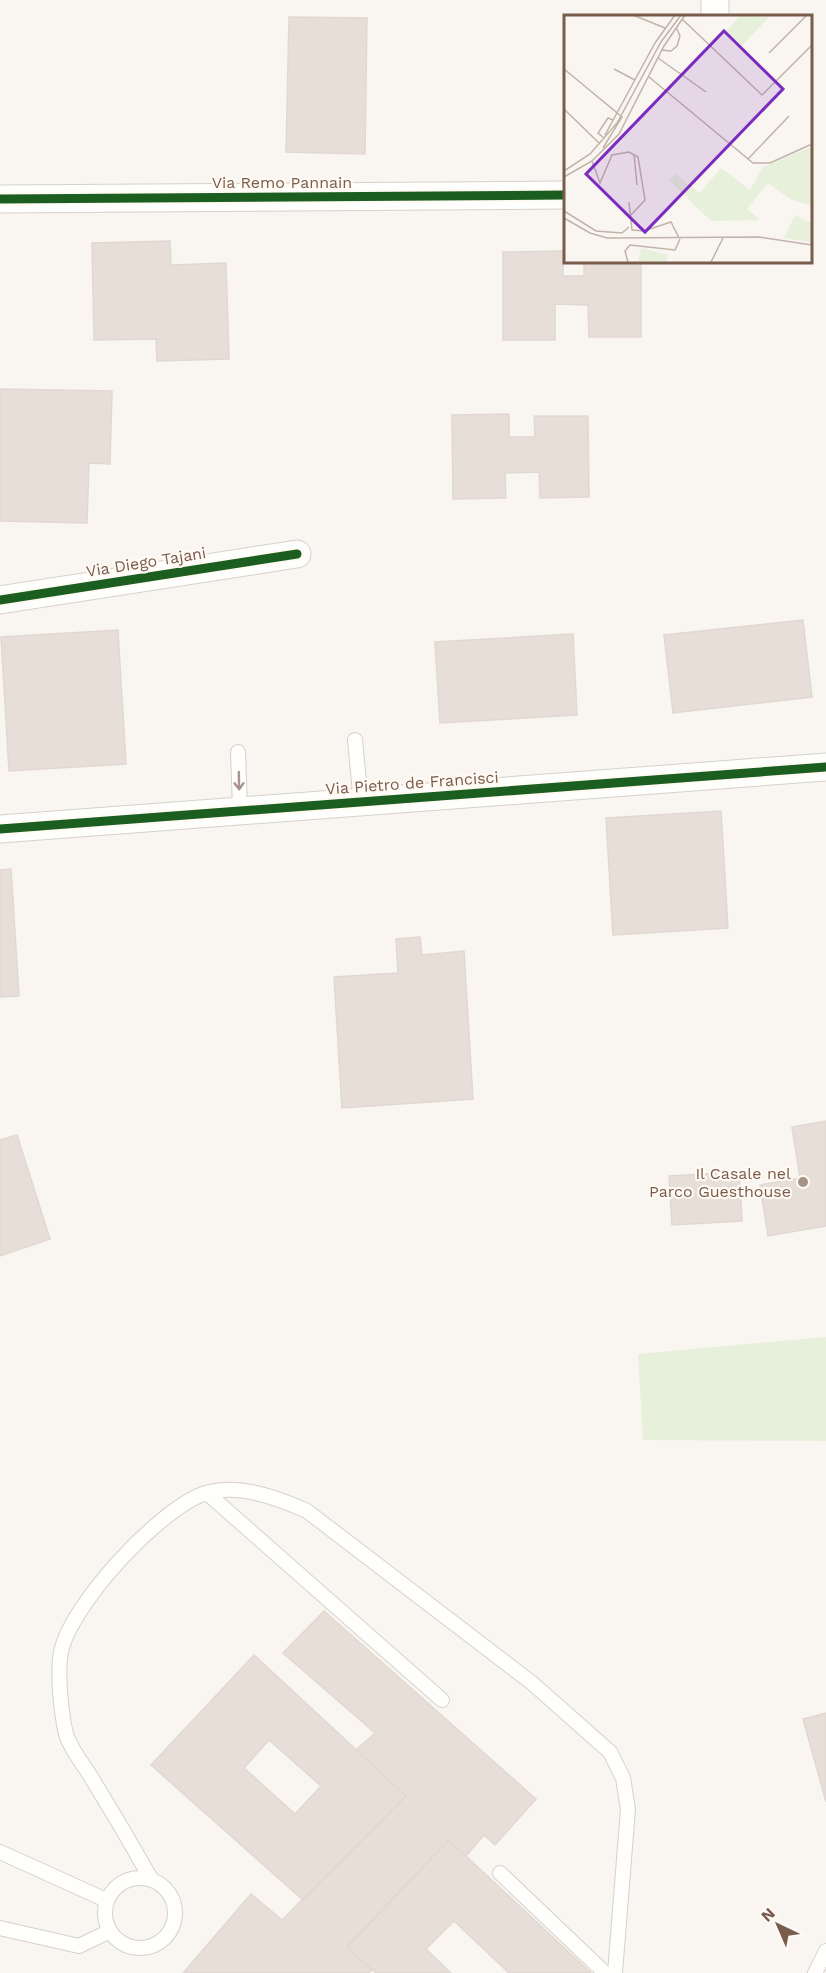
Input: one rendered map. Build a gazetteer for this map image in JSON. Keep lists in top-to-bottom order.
{
  "streets": {
    "street": ["Via Remo Pannain", "Via Diego Tajani", "Via Pietro de Francisci"]
  },
  "places": ["Il Casale nel Parco Guesthouse"],
  "north": "top left"
}
